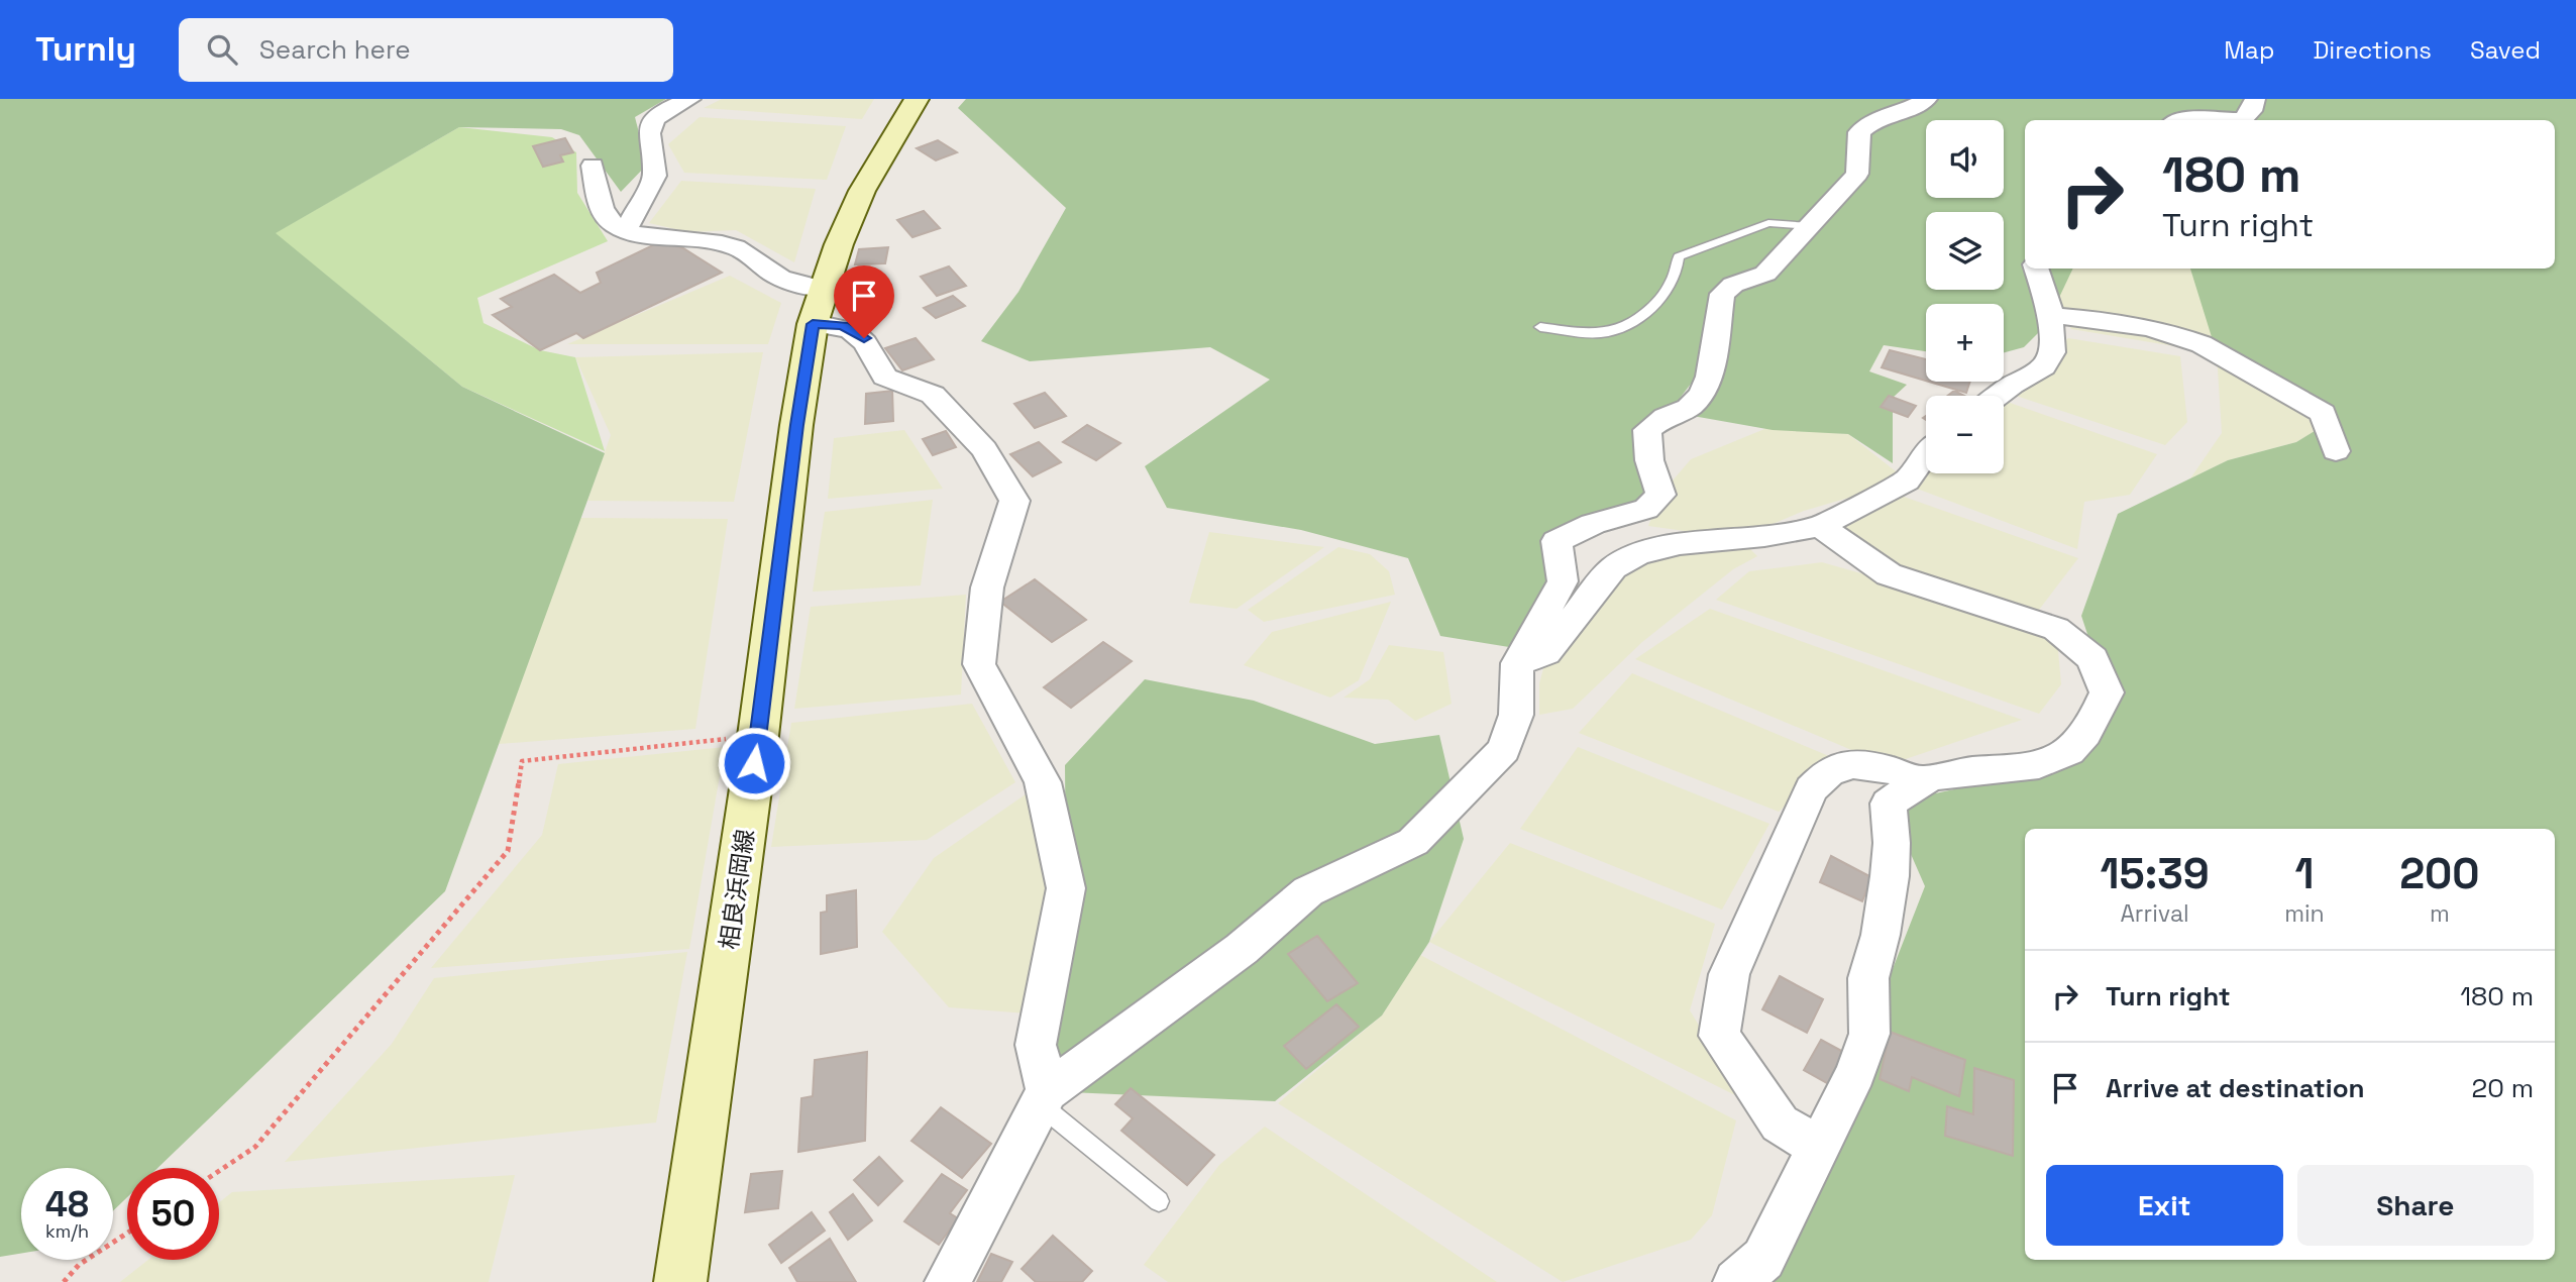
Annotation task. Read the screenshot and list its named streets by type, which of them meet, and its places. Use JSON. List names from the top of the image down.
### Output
{
  "streets": {
    "main road": ["相良浜岡線"]
  },
  "page": {
    "header": "Turnly",
    "search": "Search here",
    "nav": ["Map", "Directions", "Saved"],
    "map_buttons": ["+", "−"],
    "turn": ["180 m", "Turn right"],
    "eta": [
      "15:39",
      "Arrival",
      "1",
      "min",
      "200",
      "m"
    ],
    "list": [
      {
        "name": "Turn right",
        "value": "180 m"
      },
      {
        "name": "Arrive at destination",
        "value": "20 m"
      }
    ],
    "buttons": ["Exit", "Share"],
    "speed": "48 km/h",
    "limit": "50"
  }
}
